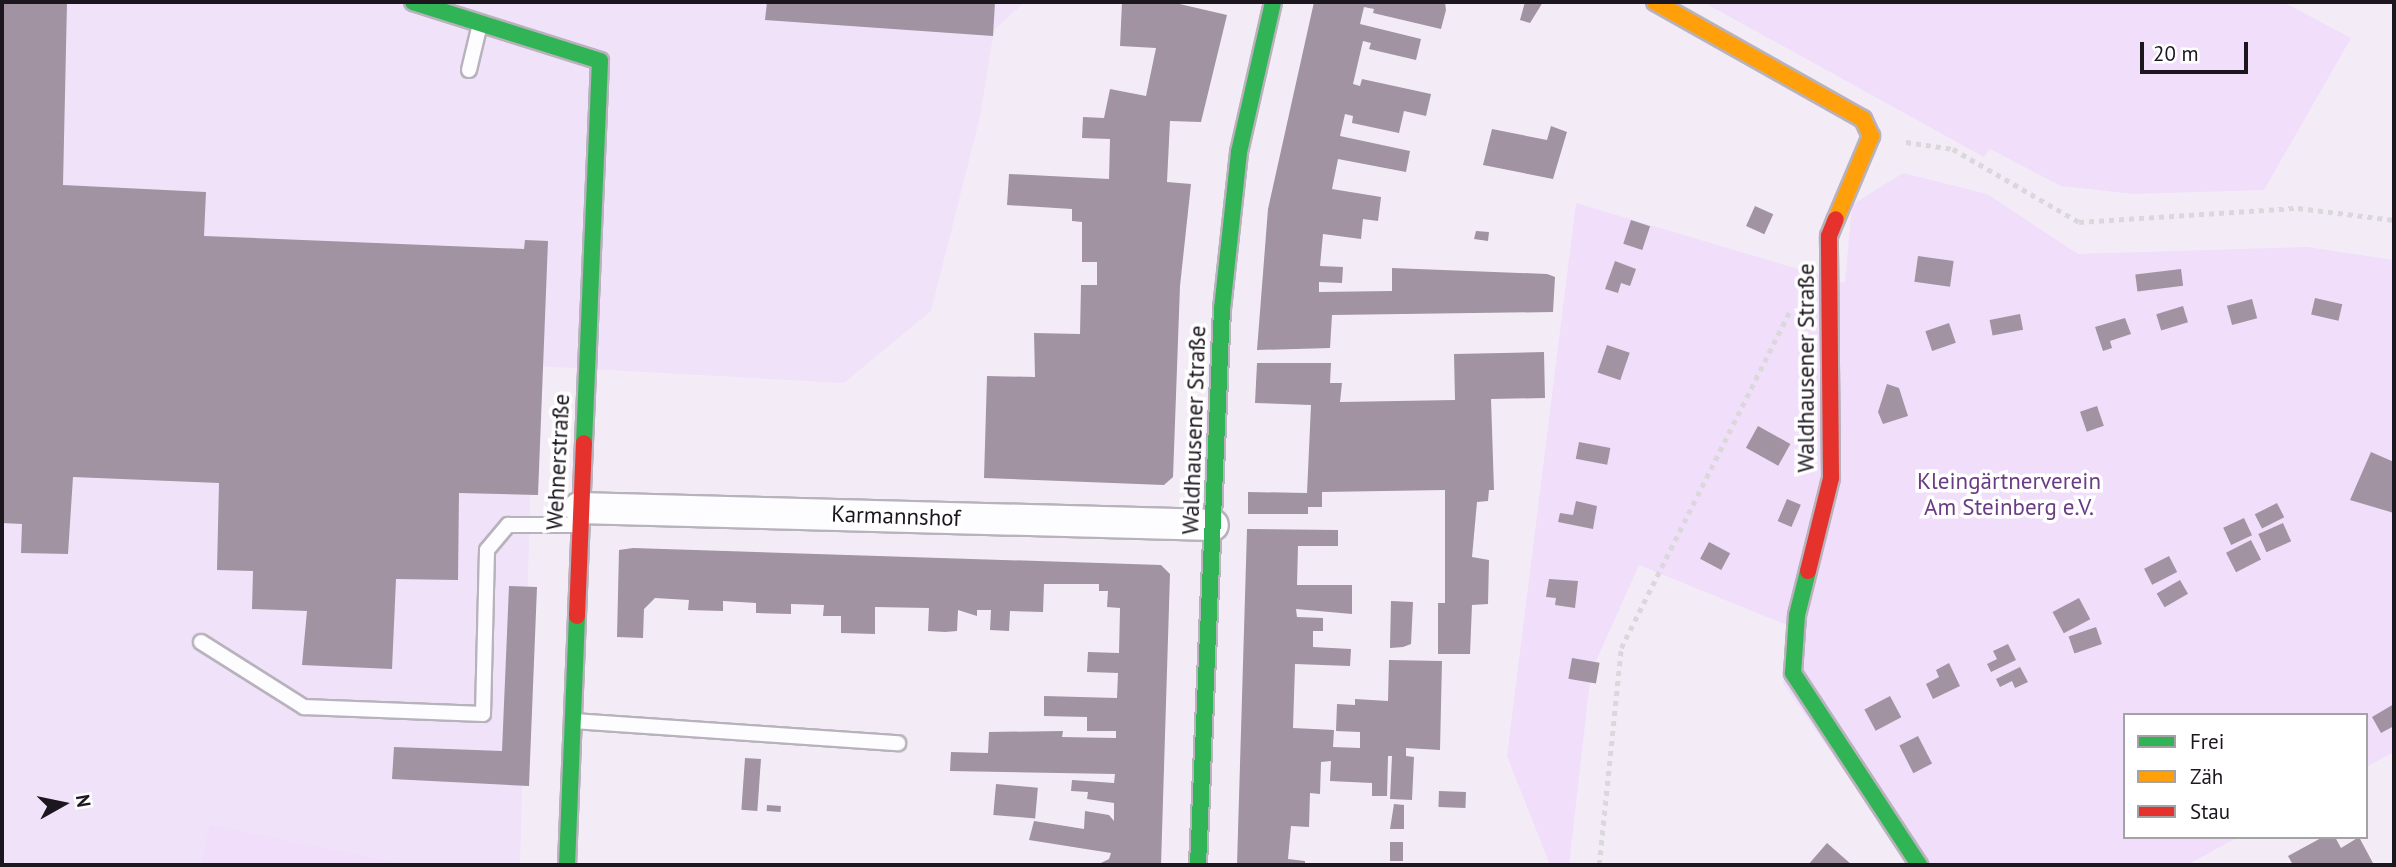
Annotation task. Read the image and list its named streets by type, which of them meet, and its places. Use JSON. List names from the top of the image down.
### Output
{
  "streets": {
    "street": ["Waldhausener Straße", "Wehnerstraße", "Karmannshof"]
  },
  "crossings": [
    ["Waldhausener Straße", "Karmannshof"],
    ["Wehnerstraße", "Karmannshof"]
  ],
  "parks": ["Kleingärtnerverein Am Steinberg e.V."],
  "legend": ["Frei", "Zäh", "Stau"],
  "scale_bar": "20 m",
  "north": "right"
}
